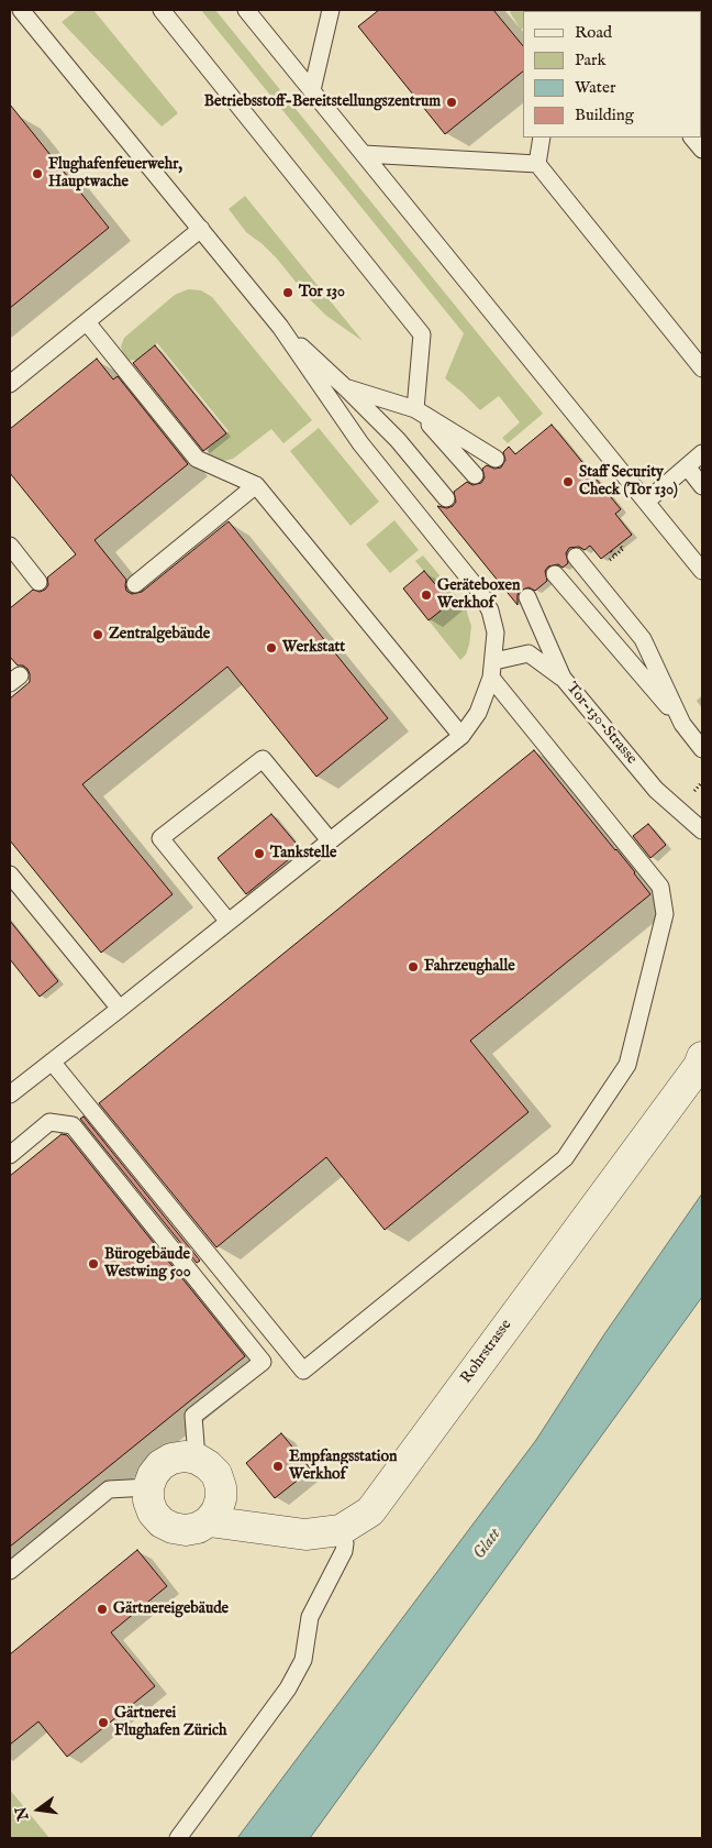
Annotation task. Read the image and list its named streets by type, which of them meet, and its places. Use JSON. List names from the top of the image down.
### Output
{
  "streets": {
    "street": ["Rohrstrasse"],
    "lane": ["Tor-130-Strasse"]
  },
  "water": ["Glatt"],
  "places": [
    "Betriebsstoff-Bereitstellungszentrum",
    "Flughafenfeuerwehr, Hauptwache",
    "Tor 130",
    "Staff Security Check (Tor 130)",
    "Geräteboxen Werkhof",
    "Zentralgebäude",
    "Werkstatt",
    "Tankstelle",
    "Fahrzeughalle",
    "Bürogebäude Westwing 500",
    "Empfangsstation Werkhof",
    "Gärtnereigebäude",
    "Gärtnerei Flughafen Zürich"
  ],
  "legend": [
    "Road",
    "Park",
    "Water",
    "Building"
  ],
  "north": "left"
}
